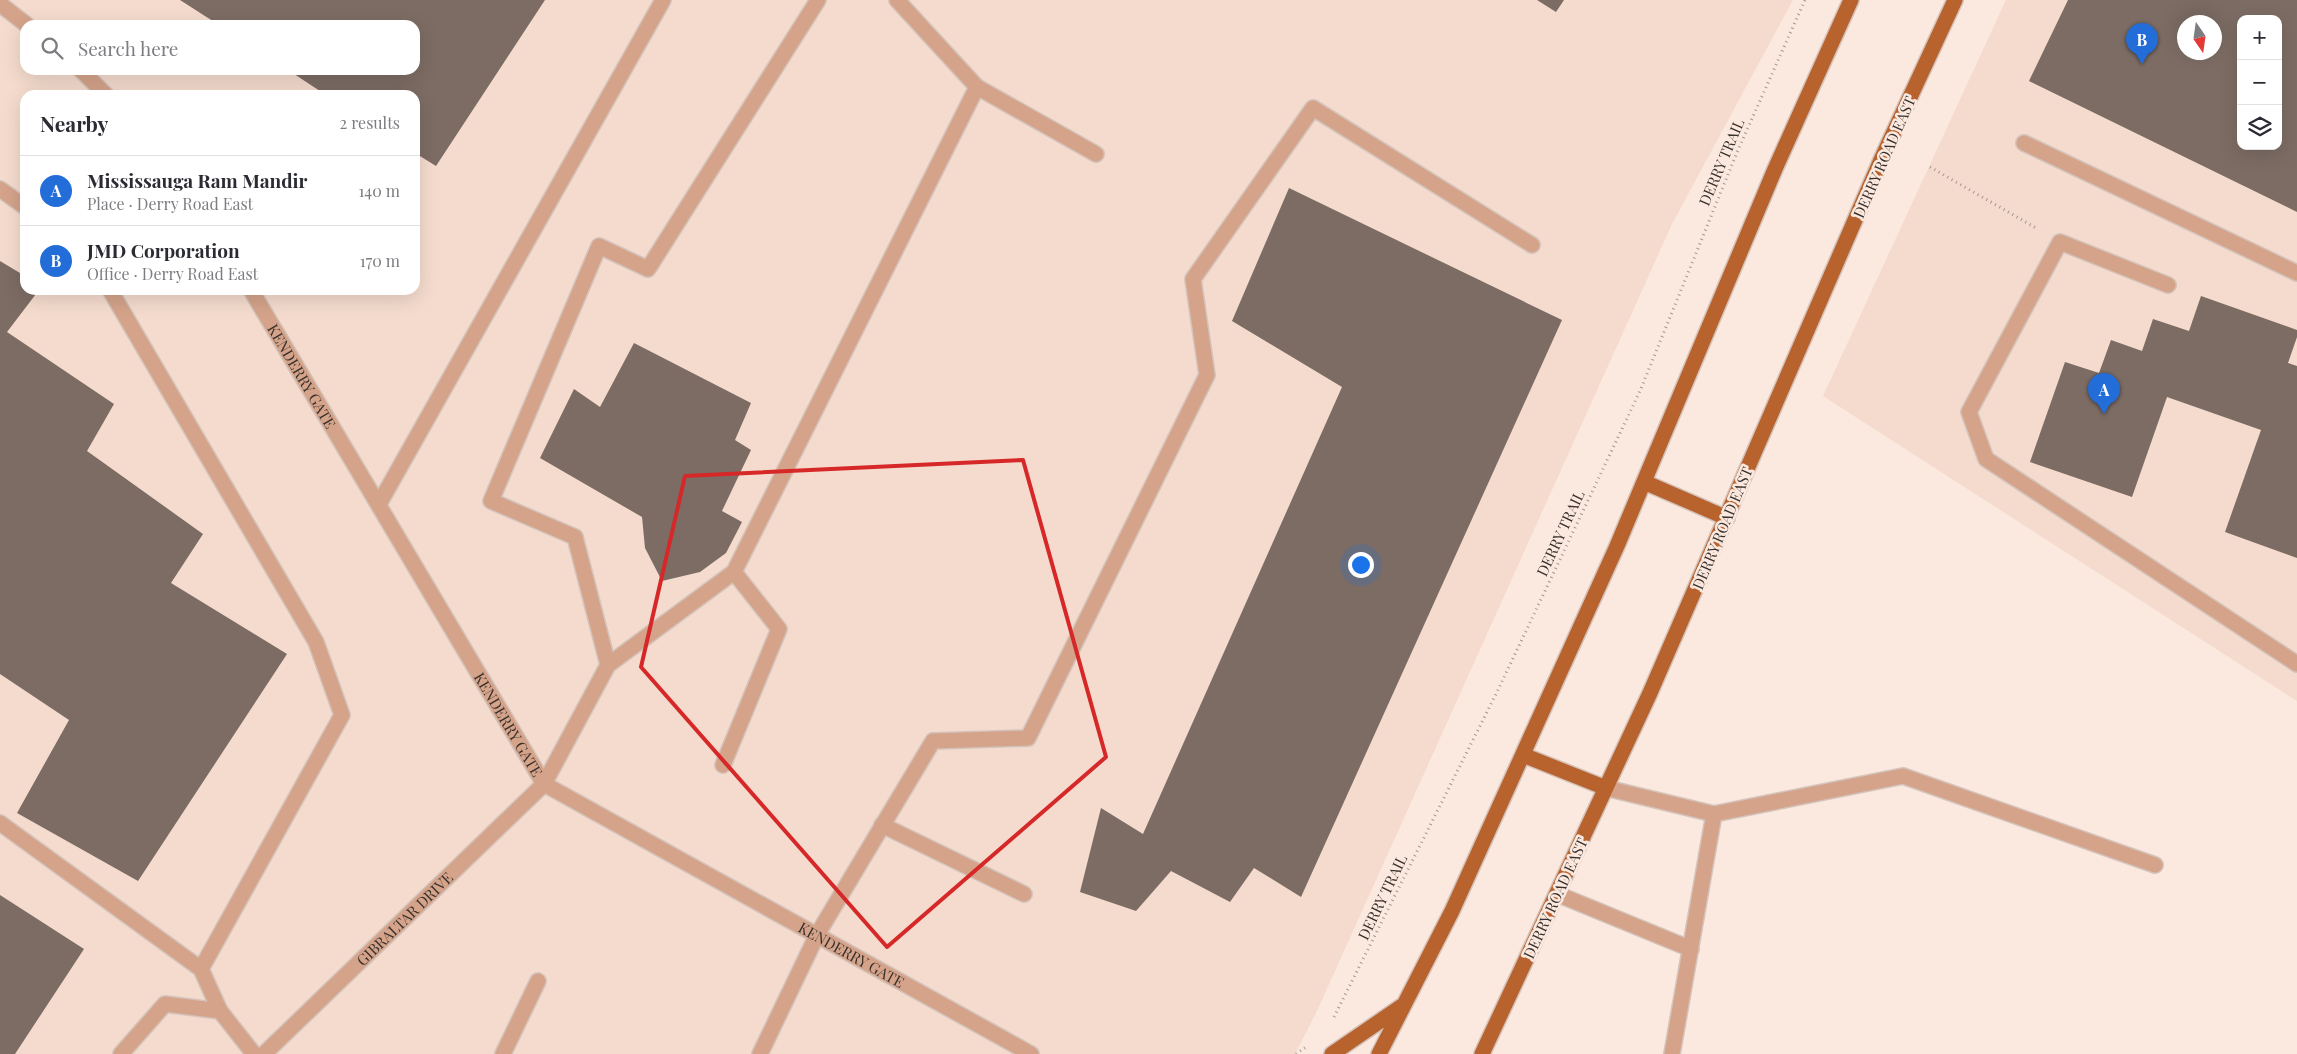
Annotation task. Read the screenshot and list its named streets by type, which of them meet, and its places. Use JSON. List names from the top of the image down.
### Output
{
  "streets": {
    "main road": ["DERRY ROAD EAST"],
    "street": ["KENDERRY GATE", "GIBRALTAR DRIVE"],
    "path": ["DERRY TRAIL"]
  },
  "crossings": [
    ["KENDERRY GATE", "GIBRALTAR DRIVE"]
  ],
  "north": "bottom",
  "page": {
    "map_buttons": ["+", "−"],
    "search": "Search here",
    "pins": ["B", "A"],
    "heading": ["Nearby", "2 results"],
    "list": [
      {
        "mark": "A",
        "name": "Mississauga Ram Mandir",
        "note": "Place · Derry Road East",
        "value": "140 m"
      },
      {
        "mark": "B",
        "name": "JMD Corporation",
        "note": "Office · Derry Road East",
        "value": "170 m"
      }
    ]
  }
}
